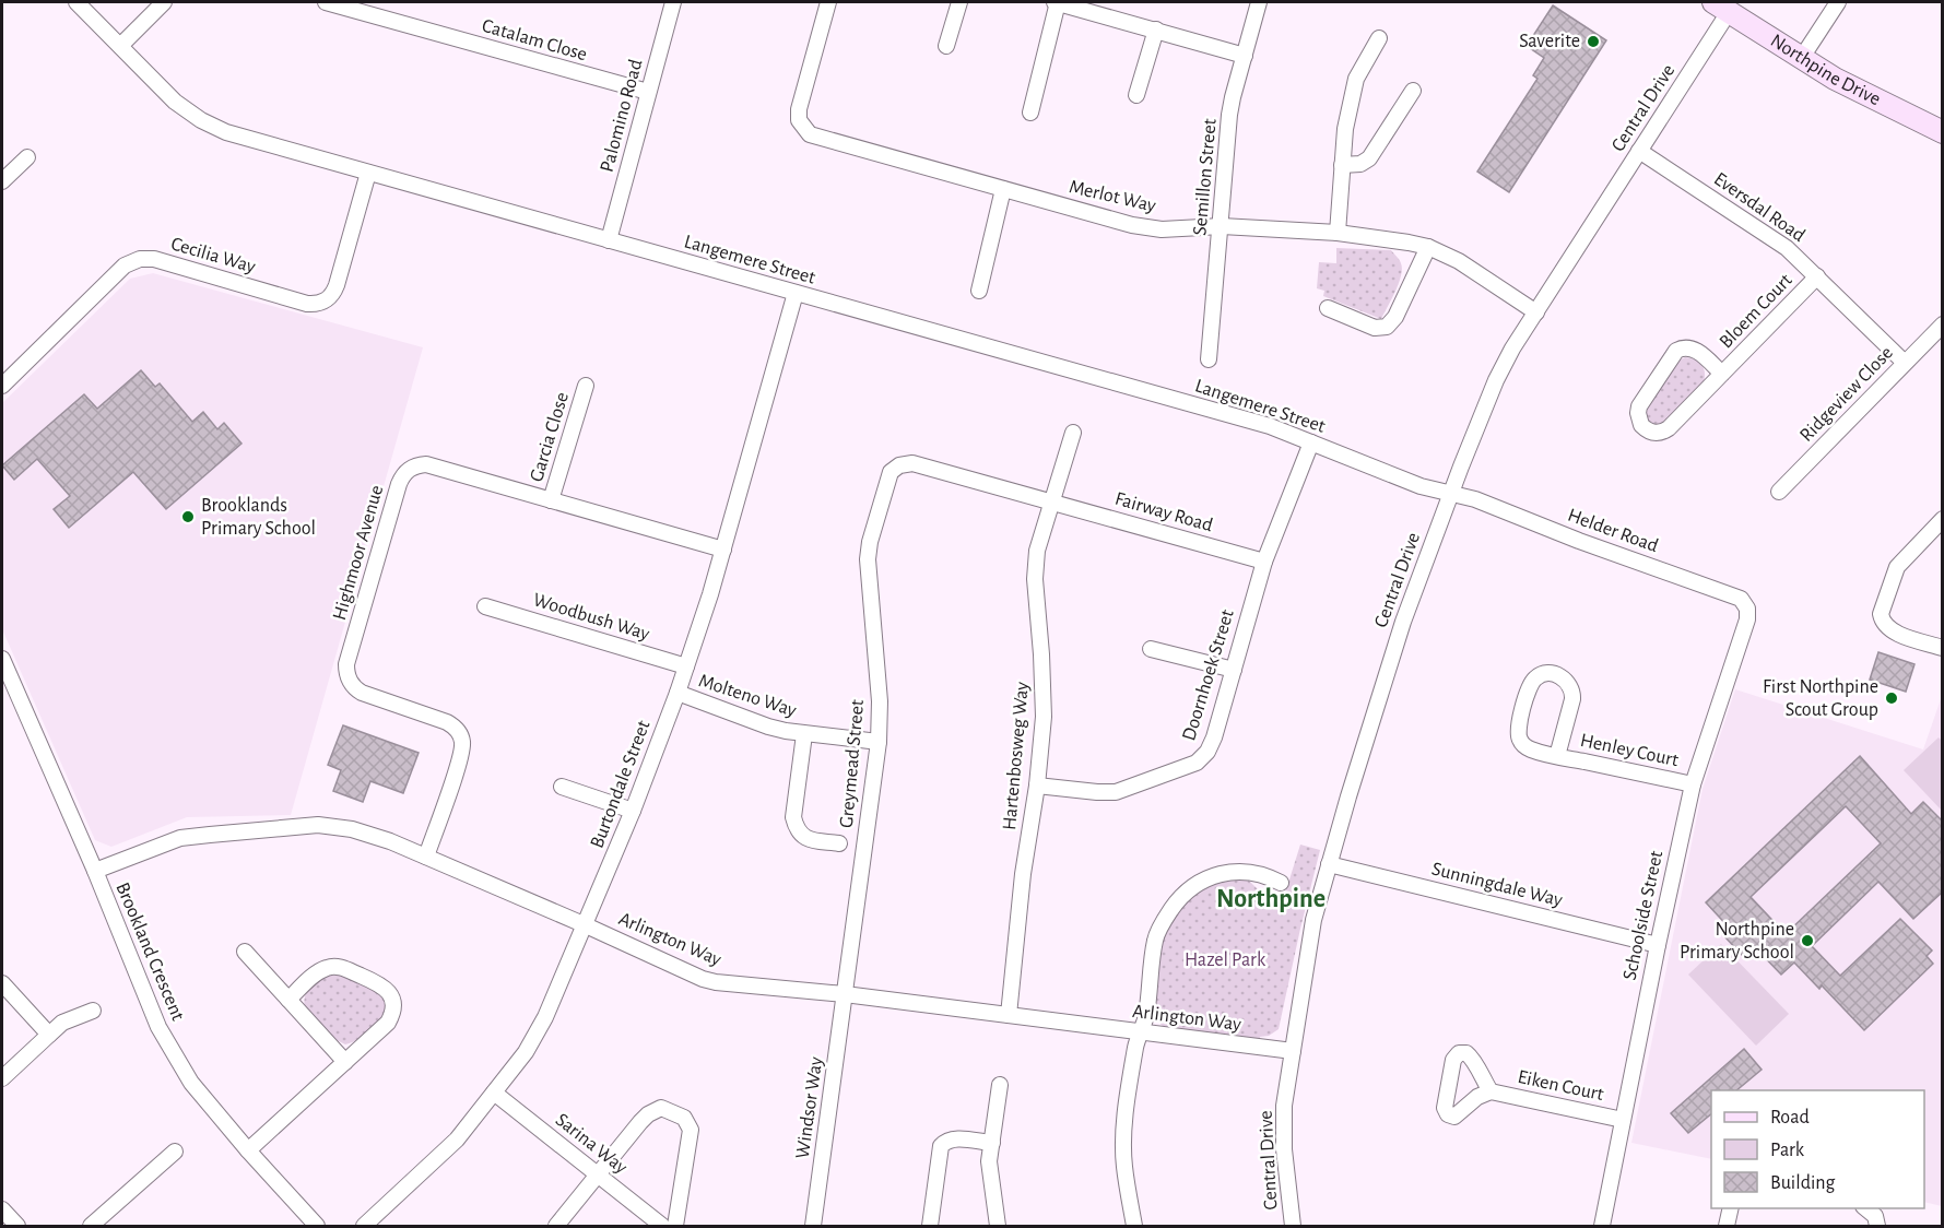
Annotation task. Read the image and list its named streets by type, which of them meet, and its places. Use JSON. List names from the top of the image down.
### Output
{
  "streets": {
    "street": [
      "Catalam Close",
      "Northpine Drive",
      "Central Drive",
      "Palomino Road",
      "Semillon Street",
      "Merlot Way",
      "Eversdal Road",
      "Cecilia Way",
      "Langemere Street",
      "Bloem Court",
      "Ridgeview Close",
      "Garcia Close",
      "Fairway Road",
      "Helder Road",
      "Highmoor Avenue",
      "Woodbush Way",
      "Doornhoek Street",
      "Molteno Way",
      "Henley Court",
      "Hartenbosweg Way",
      "Greymead Street",
      "Burtondale Street",
      "Sunningdale Way",
      "Schoolside Street",
      "Arlington Way",
      "Brookland Crescent",
      "Eiken Court",
      "Windsor Way",
      "Sarina Way"
    ]
  },
  "crossings": [
    ["Catalam Close", "Palomino Road"],
    ["Northpine Drive", "Central Drive"],
    ["Central Drive", "Merlot Way"],
    ["Central Drive", "Eversdal Road"],
    ["Central Drive", "Langemere Street"],
    ["Central Drive", "Helder Road"],
    ["Central Drive", "Sunningdale Way"],
    ["Central Drive", "Arlington Way"],
    ["Palomino Road", "Langemere Street"],
    ["Semillon Street", "Merlot Way"],
    ["Eversdal Road", "Bloem Court"],
    ["Eversdal Road", "Ridgeview Close"],
    ["Cecilia Way", "Langemere Street"],
    ["Langemere Street", "Helder Road"],
    ["Langemere Street", "Doornhoek Street"],
    ["Langemere Street", "Burtondale Street"],
    ["Garcia Close", "Highmoor Avenue"],
    ["Fairway Road", "Doornhoek Street"],
    ["Fairway Road", "Hartenbosweg Way"],
    ["Fairway Road", "Greymead Street"],
    ["Helder Road", "Schoolside Street"],
    ["Highmoor Avenue", "Burtondale Street"],
    ["Highmoor Avenue", "Arlington Way"],
    ["Woodbush Way", "Burtondale Street"],
    ["Doornhoek Street", "Hartenbosweg Way"],
    ["Molteno Way", "Greymead Street"],
    ["Molteno Way", "Burtondale Street"],
    ["Henley Court", "Schoolside Street"],
    ["Hartenbosweg Way", "Arlington Way"],
    ["Greymead Street", "Arlington Way"],
    ["Greymead Street", "Windsor Way"],
    ["Burtondale Street", "Arlington Way"],
    ["Burtondale Street", "Sarina Way"],
    ["Sunningdale Way", "Schoolside Street"],
    ["Schoolside Street", "Eiken Court"],
    ["Arlington Way", "Brookland Crescent"],
    ["Arlington Way", "Windsor Way"]
  ],
  "districts": ["Northpine"],
  "parks": ["Hazel Park"],
  "places": [
    "Saverite",
    "Brooklands Primary School",
    "First Northpine Scout Group",
    "Northpine Primary School"
  ],
  "legend": ["Road", "Park", "Building"]
}
